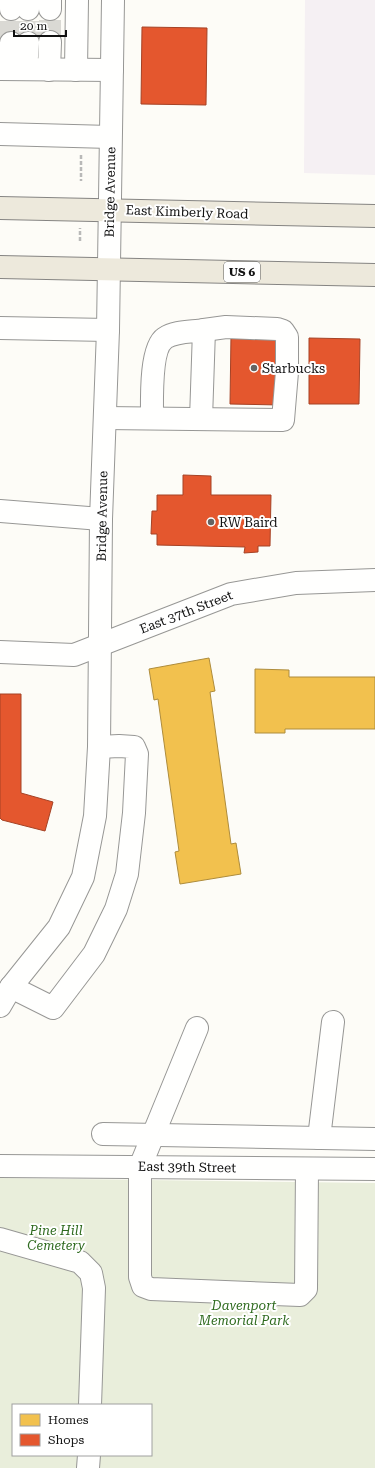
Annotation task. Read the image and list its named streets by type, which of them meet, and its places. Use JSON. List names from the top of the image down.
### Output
{
  "streets": {
    "main road": ["East Kimberly Road", "US 6"],
    "street": ["Bridge Avenue", "East 37th Street", "East 39th Street"]
  },
  "crossings": [
    ["Bridge Avenue", "East Kimberly Road"],
    ["Bridge Avenue", "US 6"],
    ["Bridge Avenue", "East 37th Street"]
  ],
  "parks": ["Pine Hill Cemetery", "Davenport Memorial Park"],
  "places": ["Starbucks", "RW Baird"],
  "legend": ["Homes", "Shops"],
  "scale_bar": "20 m"
}
